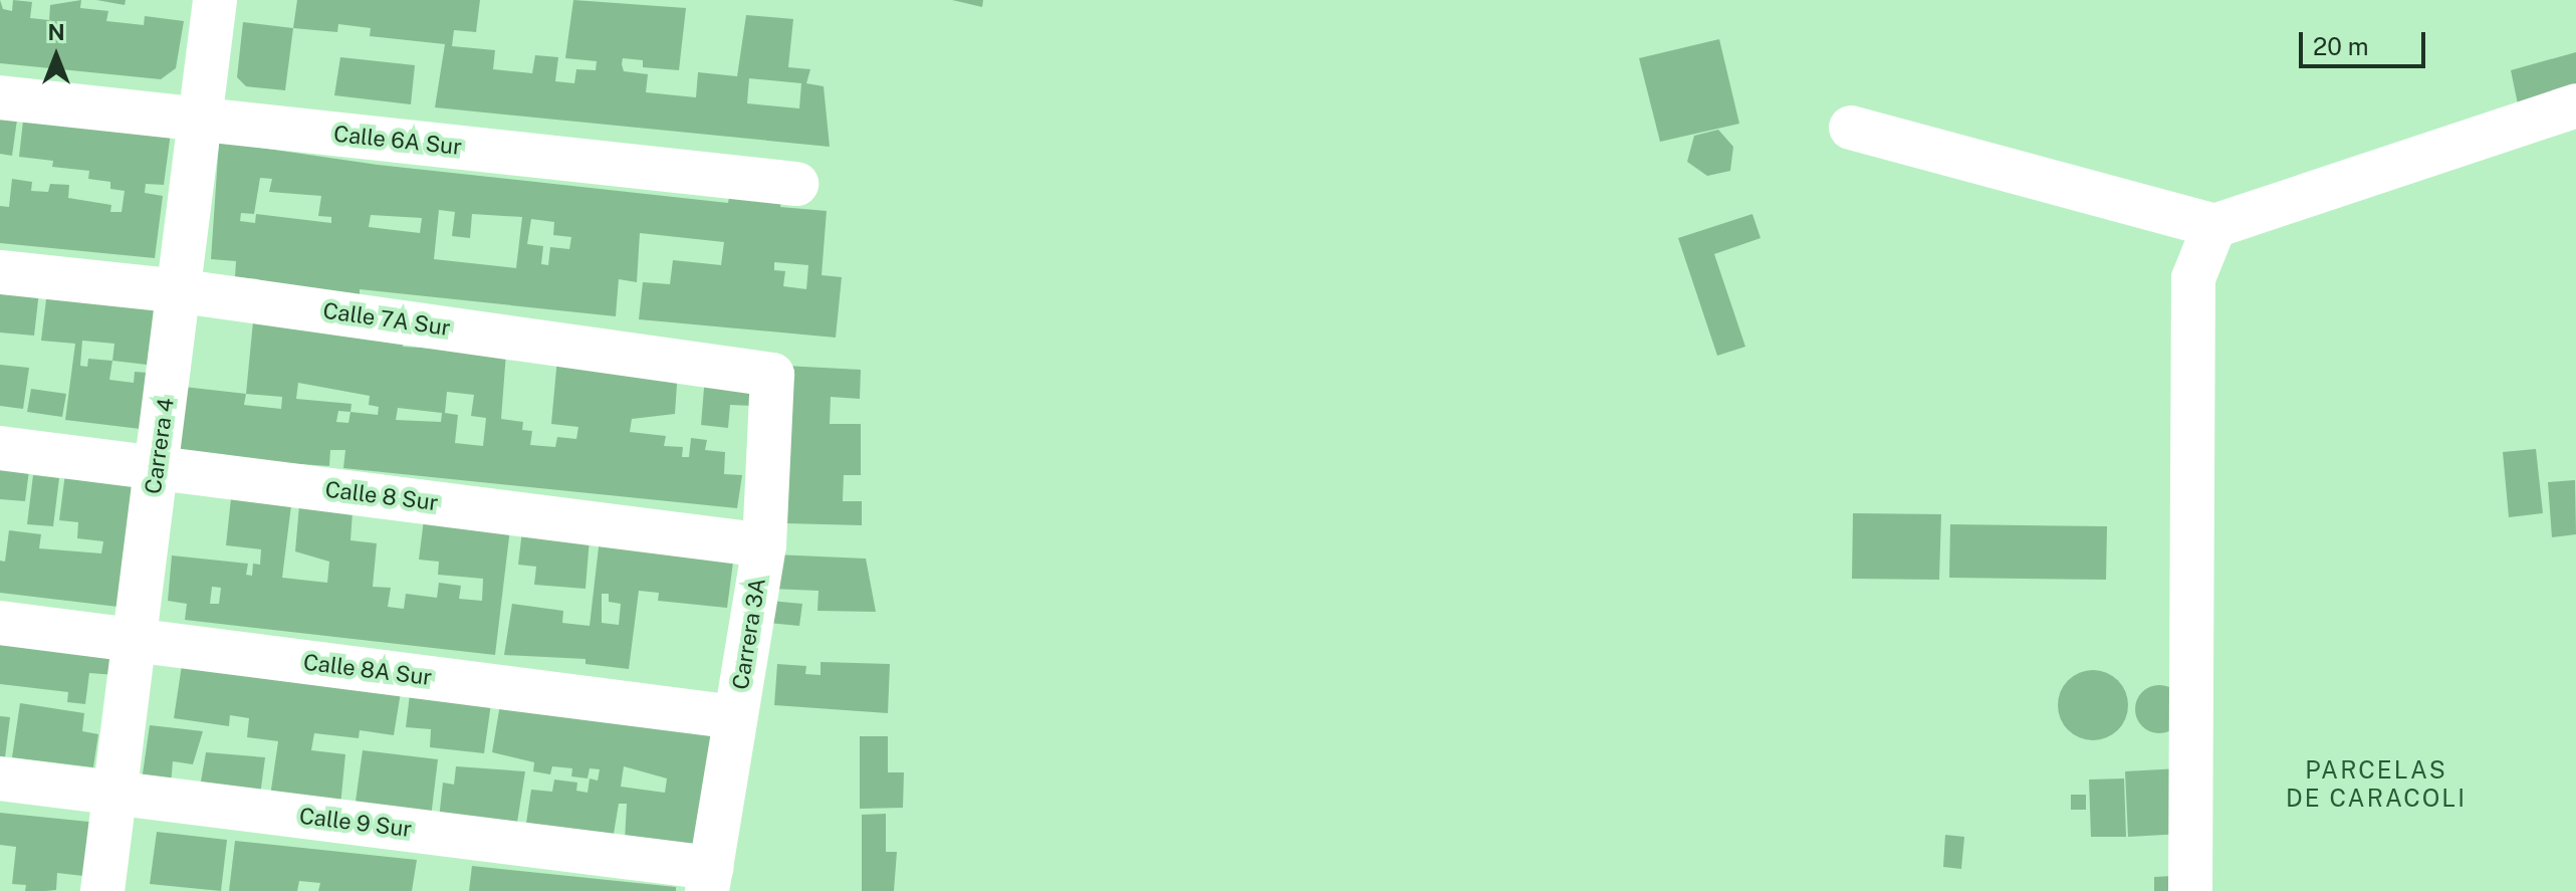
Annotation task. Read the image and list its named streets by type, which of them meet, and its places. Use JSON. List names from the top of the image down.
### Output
{
  "streets": {
    "street": [
      "Calle 6A Sur",
      "Calle 7A Sur",
      "Carrera 4",
      "Calle 8 Sur",
      "Carrera 3A",
      "Calle 8A Sur",
      "Calle 9 Sur"
    ]
  },
  "crossings": [
    ["Calle 6A Sur", "Carrera 4"],
    ["Calle 7A Sur", "Carrera 4"],
    ["Calle 7A Sur", "Carrera 3A"],
    ["Carrera 4", "Calle 8 Sur"],
    ["Carrera 4", "Calle 8A Sur"],
    ["Carrera 4", "Calle 9 Sur"],
    ["Calle 8 Sur", "Carrera 3A"],
    ["Carrera 3A", "Calle 8A Sur"],
    ["Carrera 3A", "Calle 9 Sur"]
  ],
  "districts": ["PARCELAS DE CARACOLI"],
  "scale_bar": "20 m",
  "north": "top"
}
